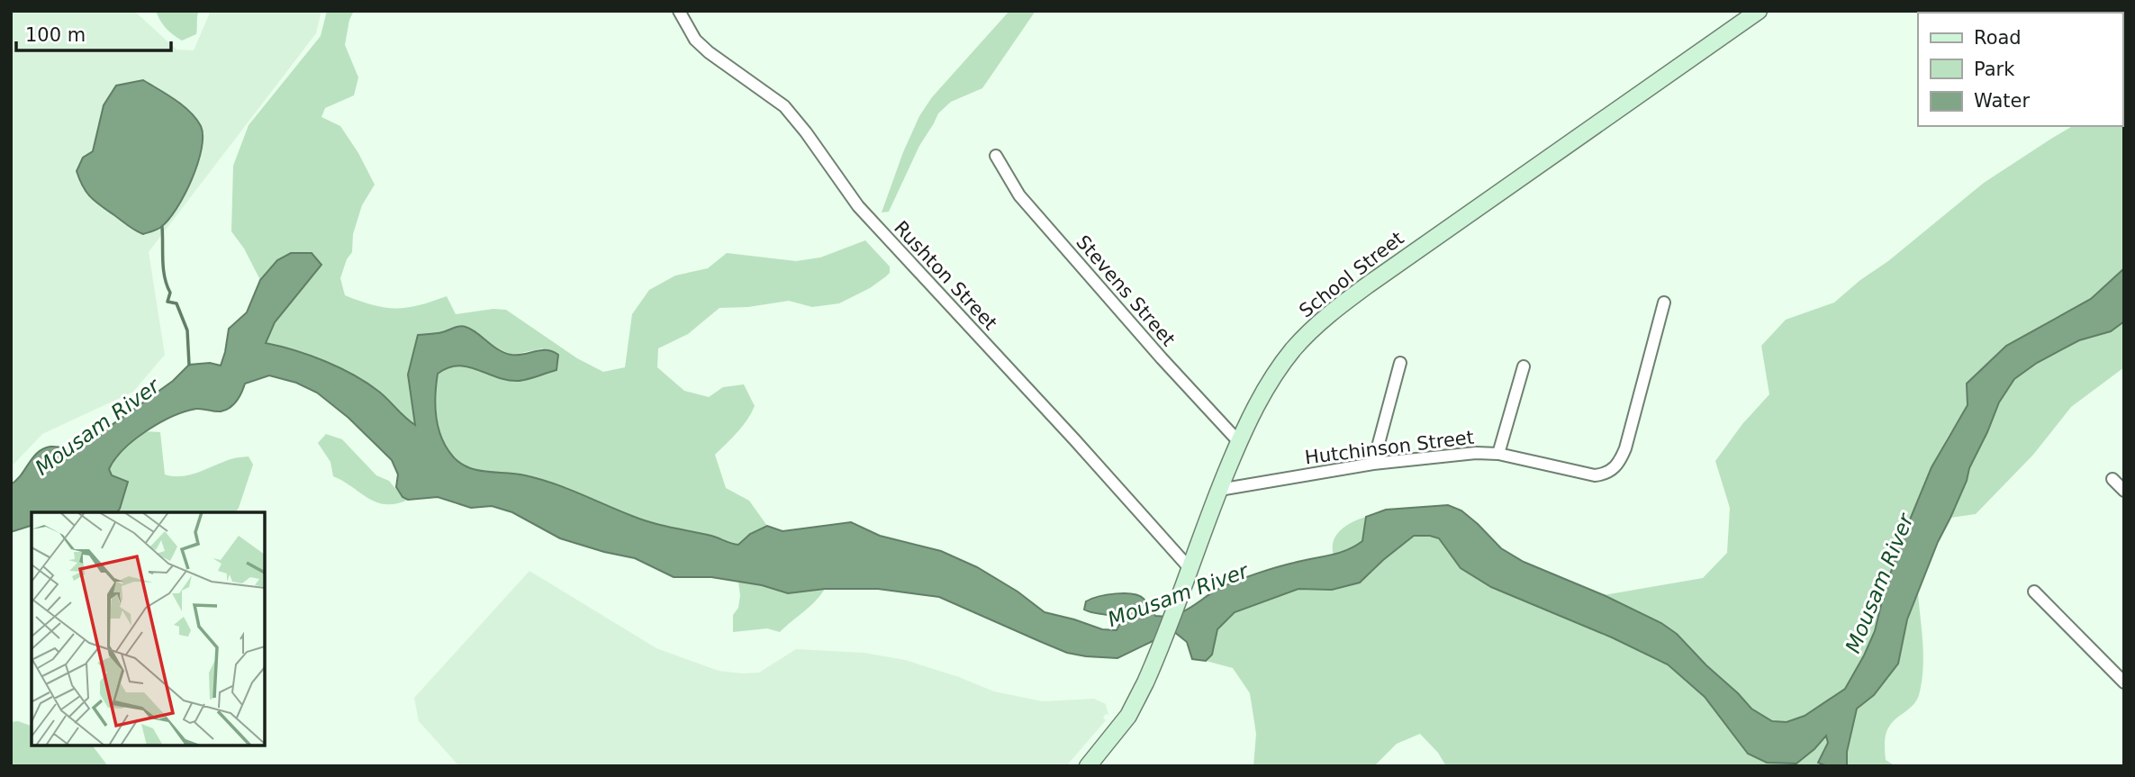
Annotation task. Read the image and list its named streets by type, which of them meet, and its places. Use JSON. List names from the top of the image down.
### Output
{
  "streets": {
    "street": [
      "School Street",
      "Rushton Street",
      "Stevens Street",
      "Hutchinson Street"
    ]
  },
  "crossings": [
    ["School Street", "Rushton Street"],
    ["School Street", "Stevens Street"],
    ["School Street", "Hutchinson Street"]
  ],
  "water": ["Mousam River"],
  "legend": ["Road", "Park", "Water"],
  "scale_bar": "100 m"
}
